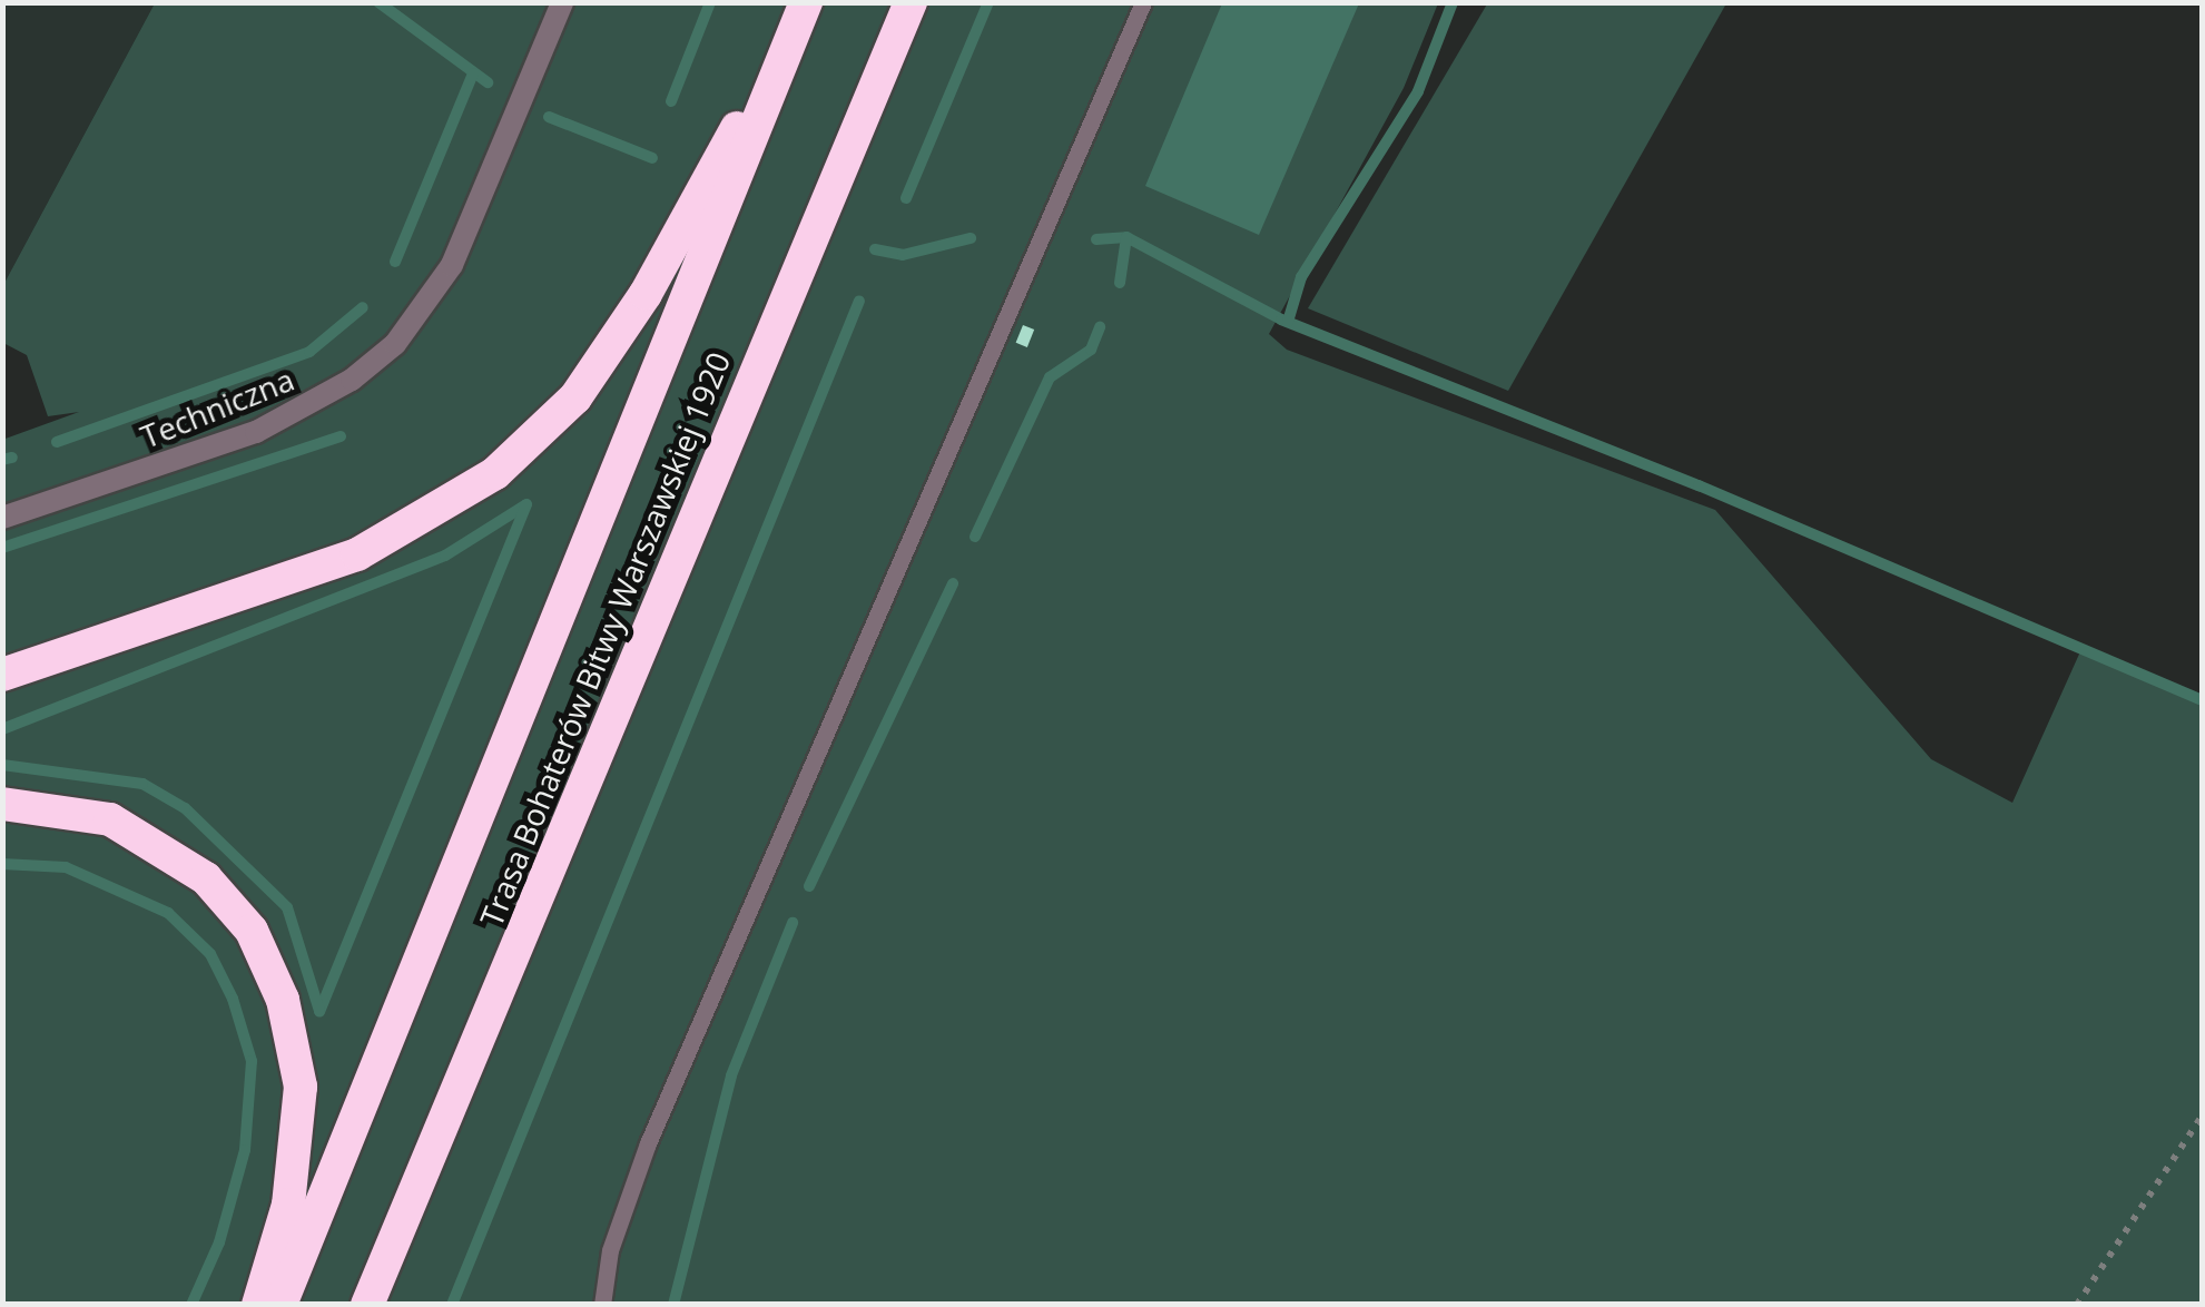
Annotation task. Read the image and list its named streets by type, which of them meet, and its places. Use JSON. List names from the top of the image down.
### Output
{
  "streets": {
    "highway": ["Trasa Bohaterów Bitwy Warszawskiej 1920"],
    "street": ["Techniczna"]
  }
}
